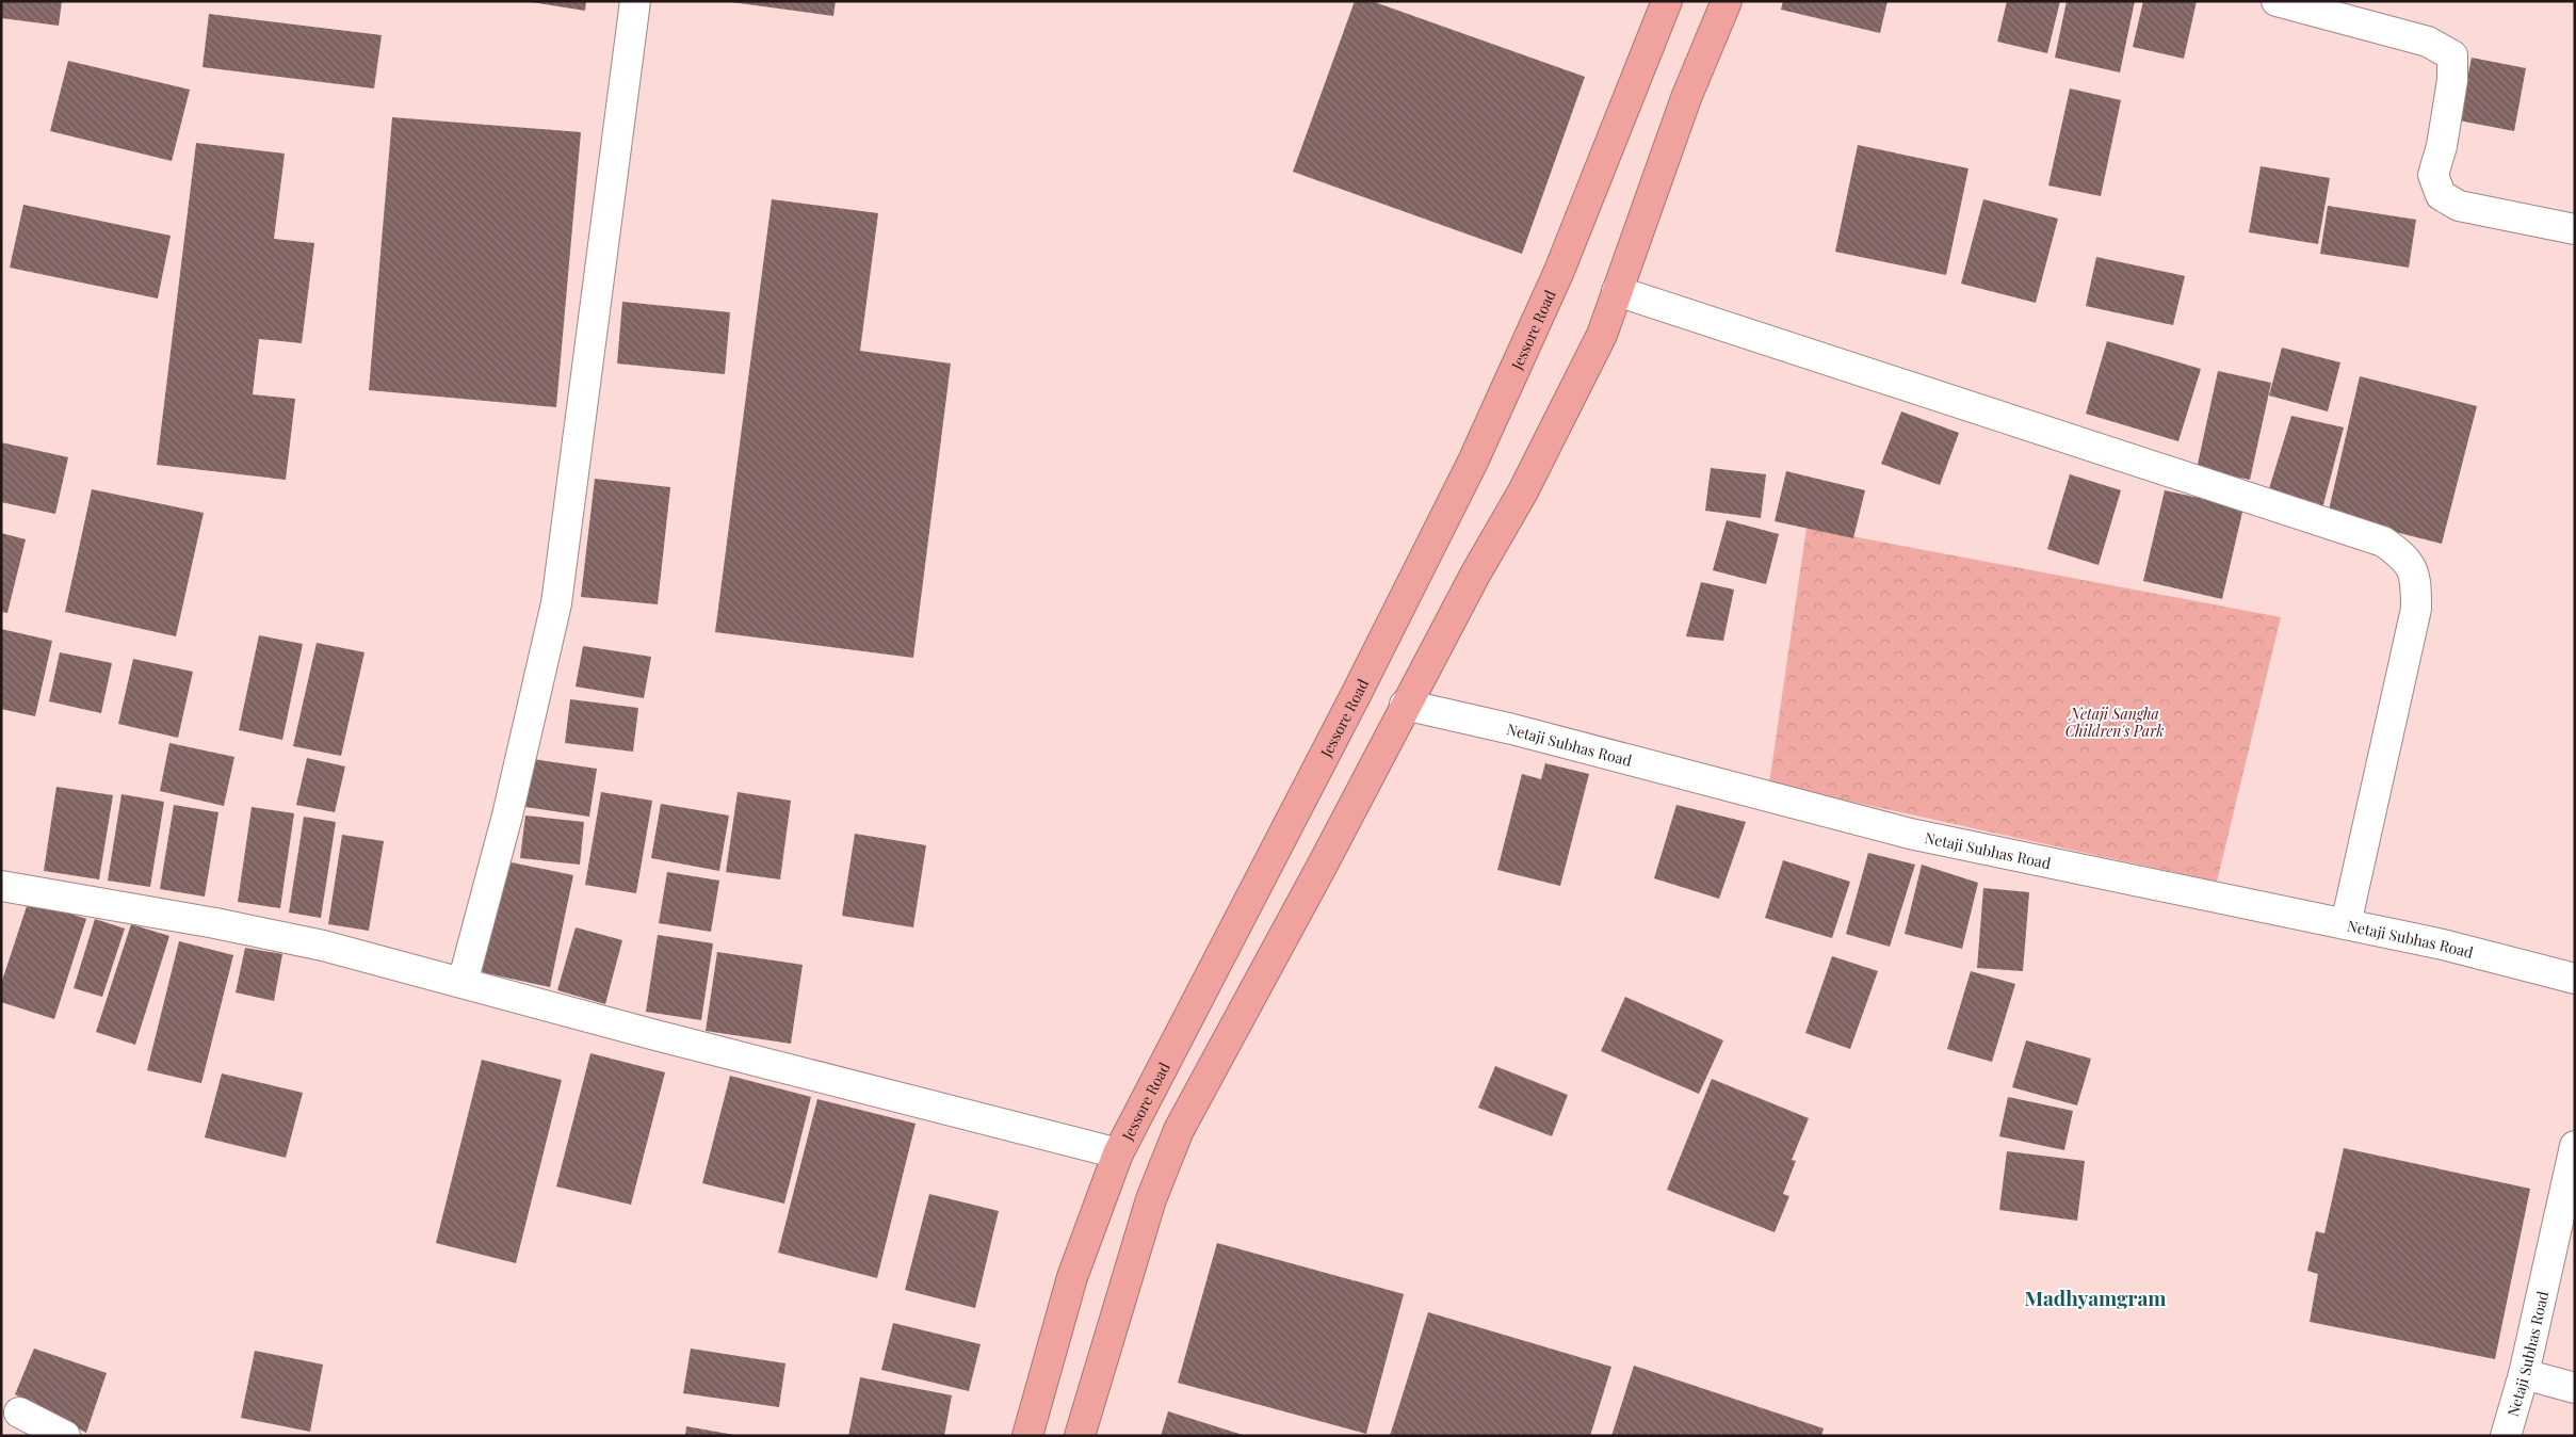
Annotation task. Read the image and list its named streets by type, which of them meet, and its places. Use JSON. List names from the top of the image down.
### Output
{
  "streets": {
    "highway": ["Jessore Road"],
    "street": ["Netaji Subhas Road"]
  },
  "districts": ["Madhyamgram"],
  "parks": ["Netaji Sangha Children's Park"]
}
